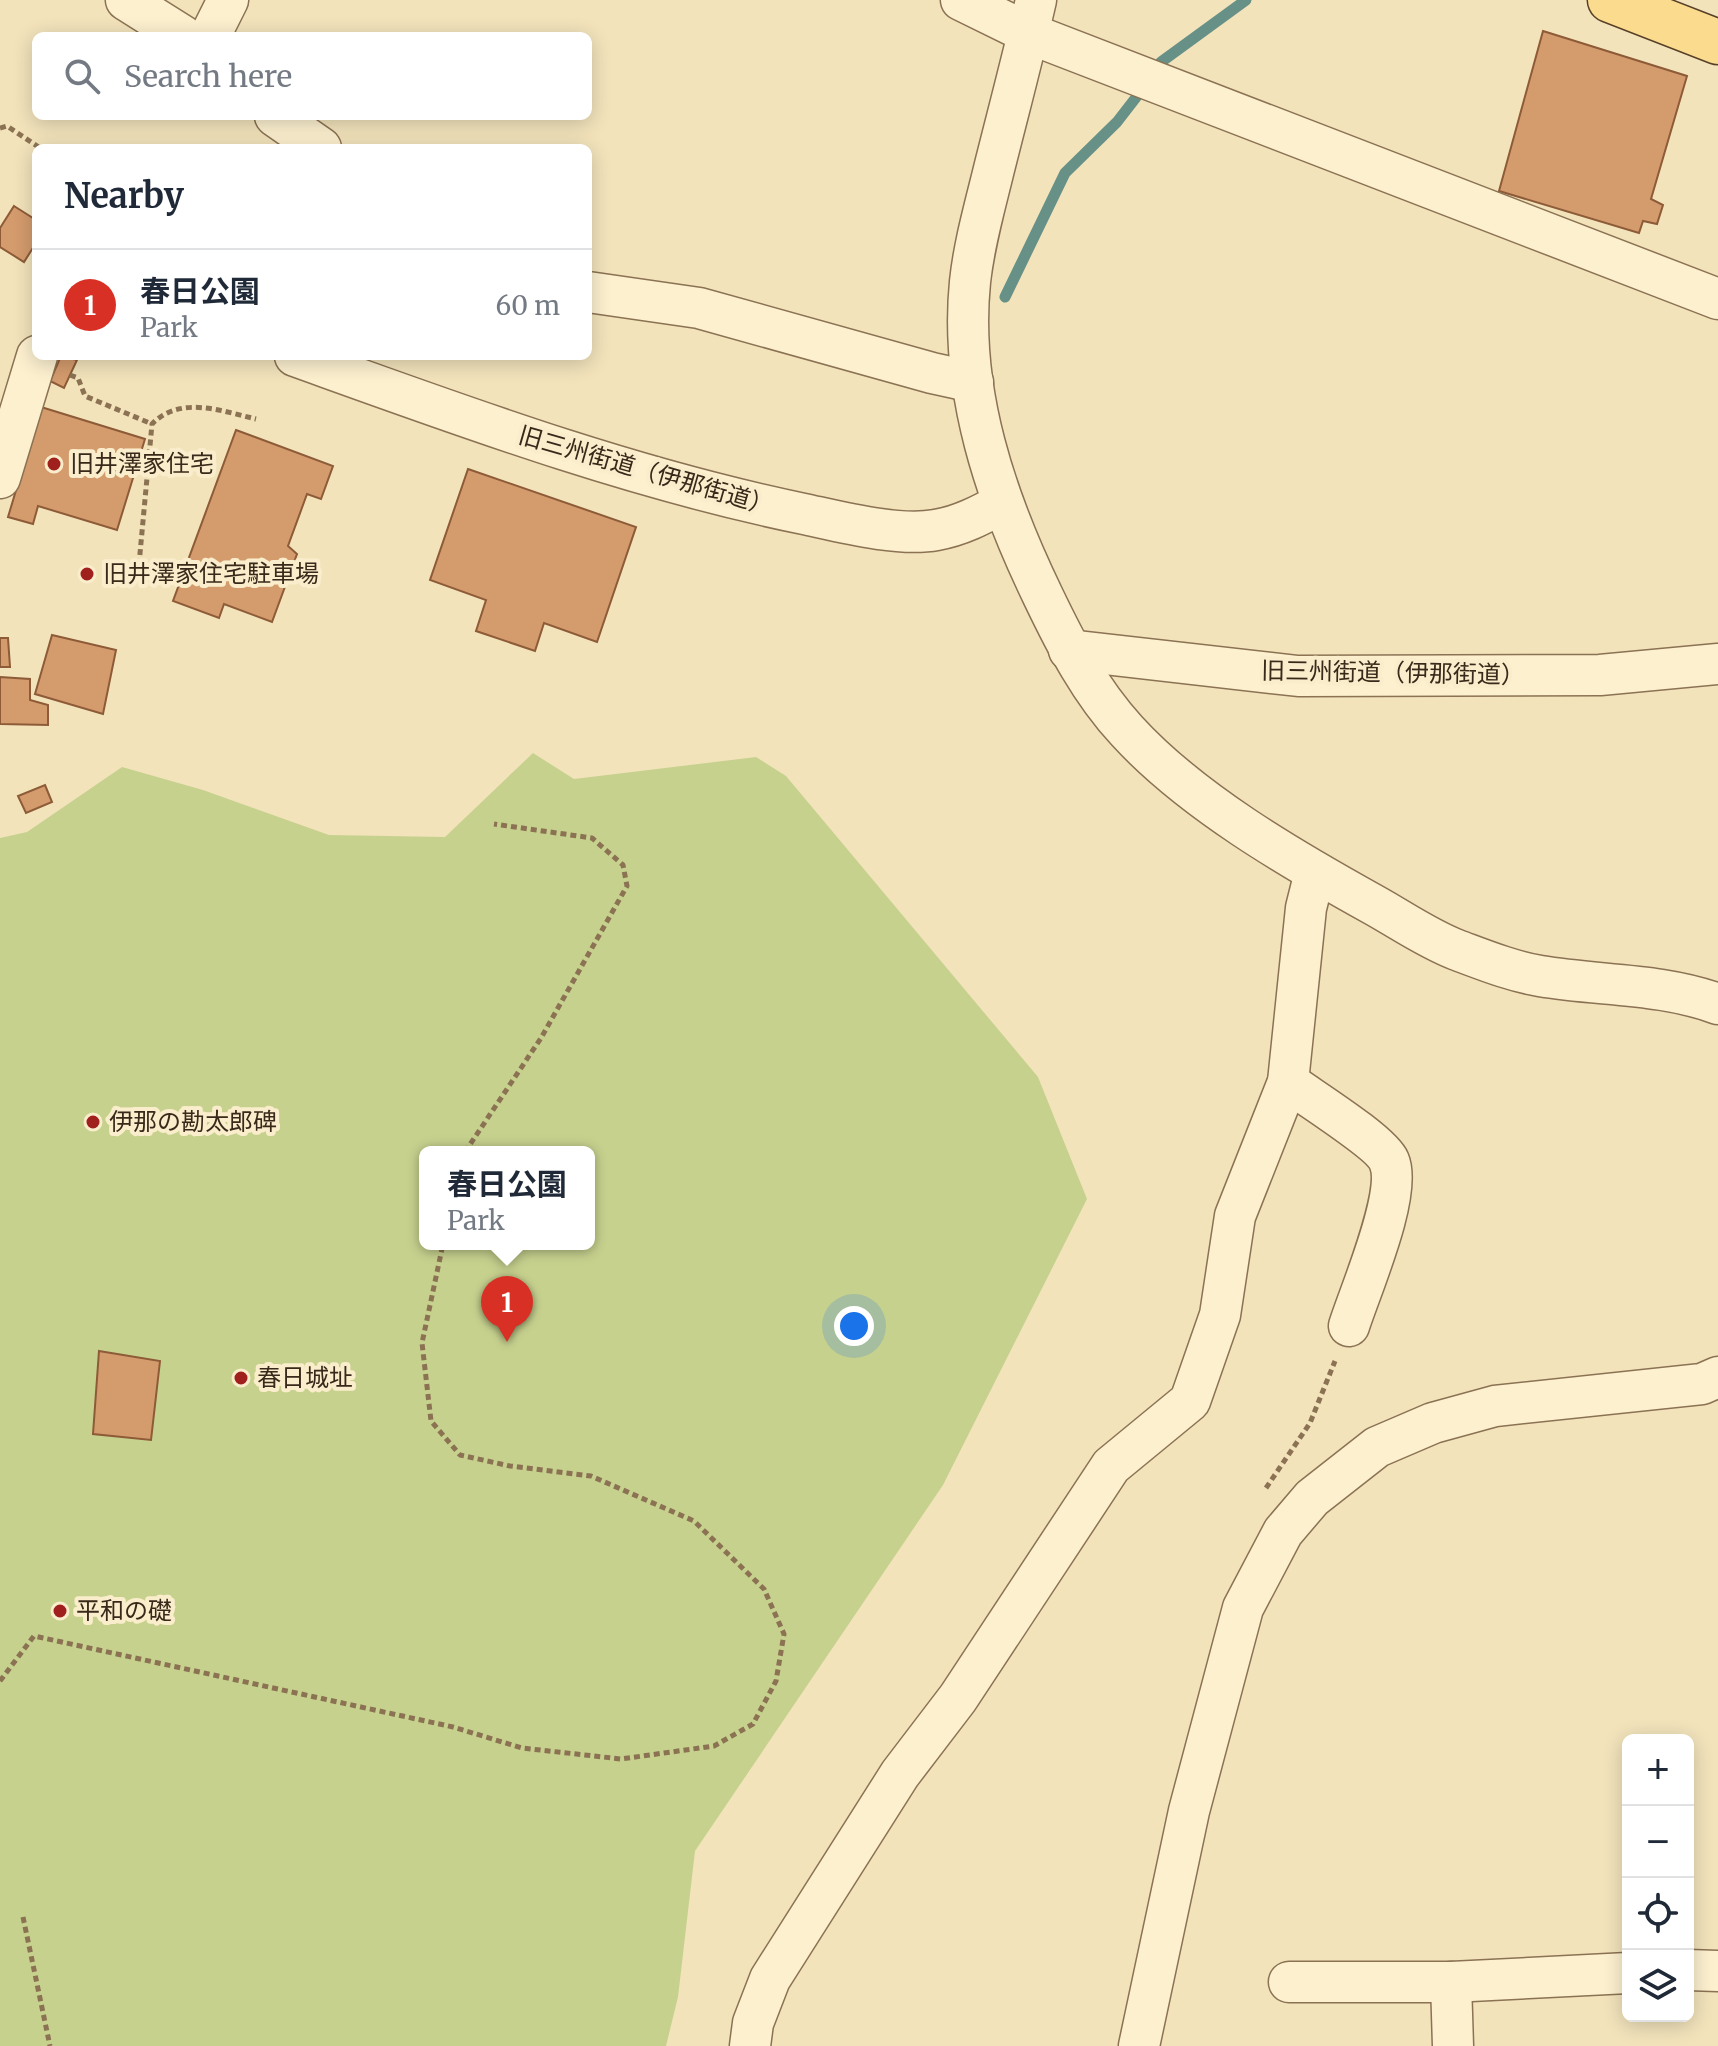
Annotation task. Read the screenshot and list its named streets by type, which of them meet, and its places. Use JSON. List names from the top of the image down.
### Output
{
  "streets": {
    "street": ["旧三州街道（伊那街道）"]
  },
  "places": [
    "旧井澤家住宅",
    "旧井澤家住宅駐車場",
    "伊那の勘太郎碑",
    "春日城址",
    "平和の礎"
  ],
  "page": {
    "search": "Search here",
    "heading": "Nearby",
    "list": [
      {
        "mark": "1",
        "name": "春日公園",
        "note": "Park",
        "value": "60 m"
      }
    ],
    "popup": ["春日公園", "Park"],
    "pins": "1",
    "map_buttons": ["+", "−"]
  }
}
